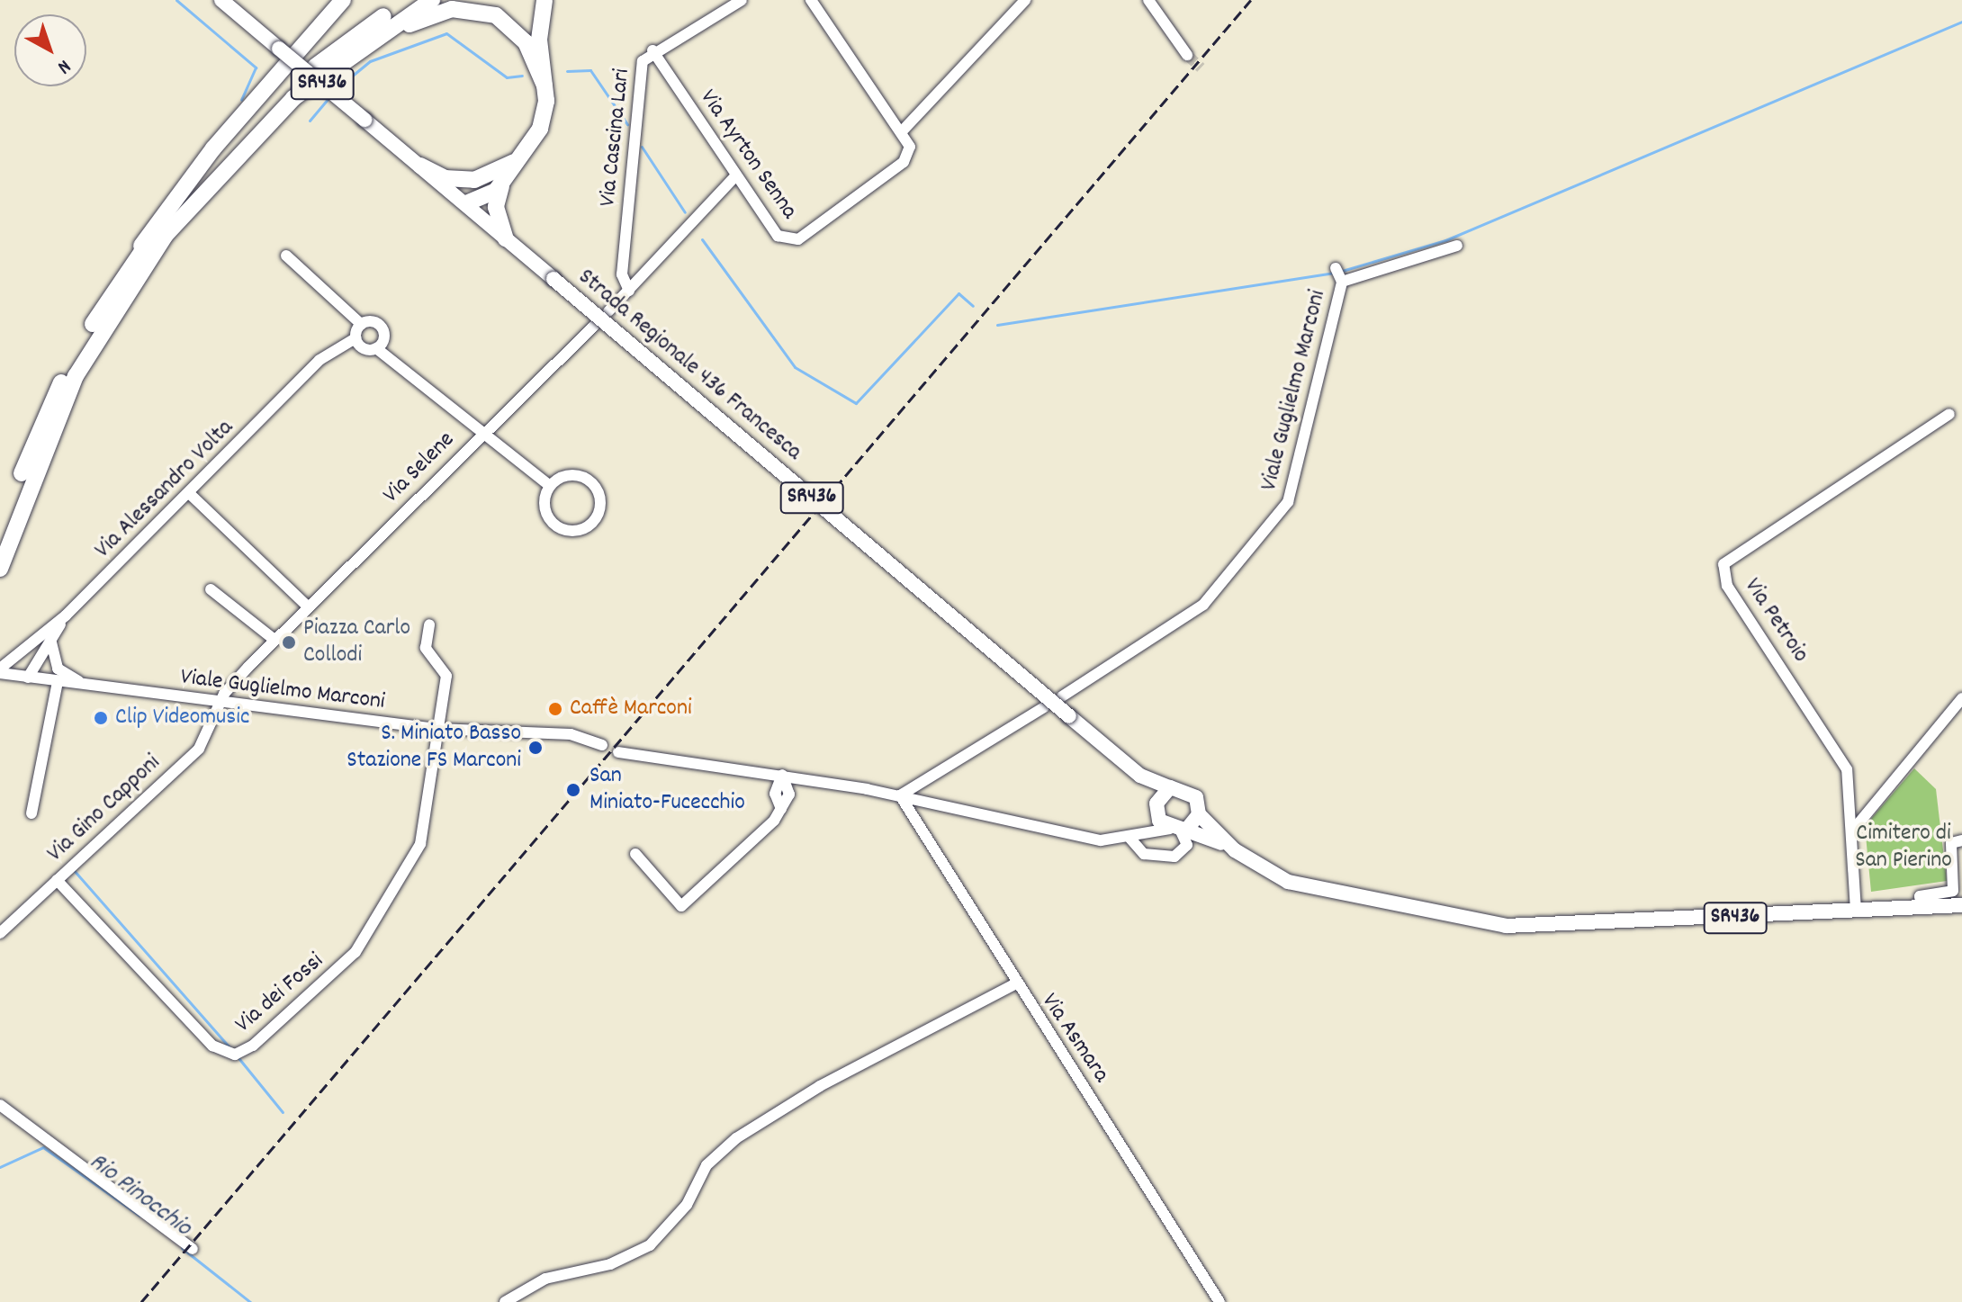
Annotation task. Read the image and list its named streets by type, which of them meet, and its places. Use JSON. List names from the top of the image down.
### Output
{
  "streets": {
    "main road": ["SR436", "Strada Regionale 436 Francesca"],
    "street": [
      "Via Cascina Lari",
      "Via Ayrton Senna",
      "Viale Guglielmo Marconi",
      "Via Selene",
      "Via Alessandro Volta",
      "Via Petroio",
      "Via Gino Capponi",
      "Via dei Fossi",
      "Via Asmara"
    ]
  },
  "crossings": [
    ["Via Cascina Lari", "Via Ayrton Senna"],
    ["Strada Regionale 436 Francesca", "Via Petroio"],
    ["Viale Guglielmo Marconi", "Via Selene"],
    ["Viale Guglielmo Marconi", "Via Alessandro Volta"],
    ["Viale Guglielmo Marconi", "Via Gino Capponi"],
    ["Viale Guglielmo Marconi", "Via dei Fossi"],
    ["Via Selene", "Via Gino Capponi"],
    ["Via Gino Capponi", "Via dei Fossi"]
  ],
  "water": ["Rio Pinocchio"],
  "parks": ["Cimitero di San Pierino"],
  "places": [
    "Piazza Carlo Collodi",
    "Caffè Marconi",
    "Clip Videomusic",
    "S. Miniato Basso Stazione FS Marconi",
    "San Miniato-Fucecchio"
  ],
  "north": "bottom right"
}
